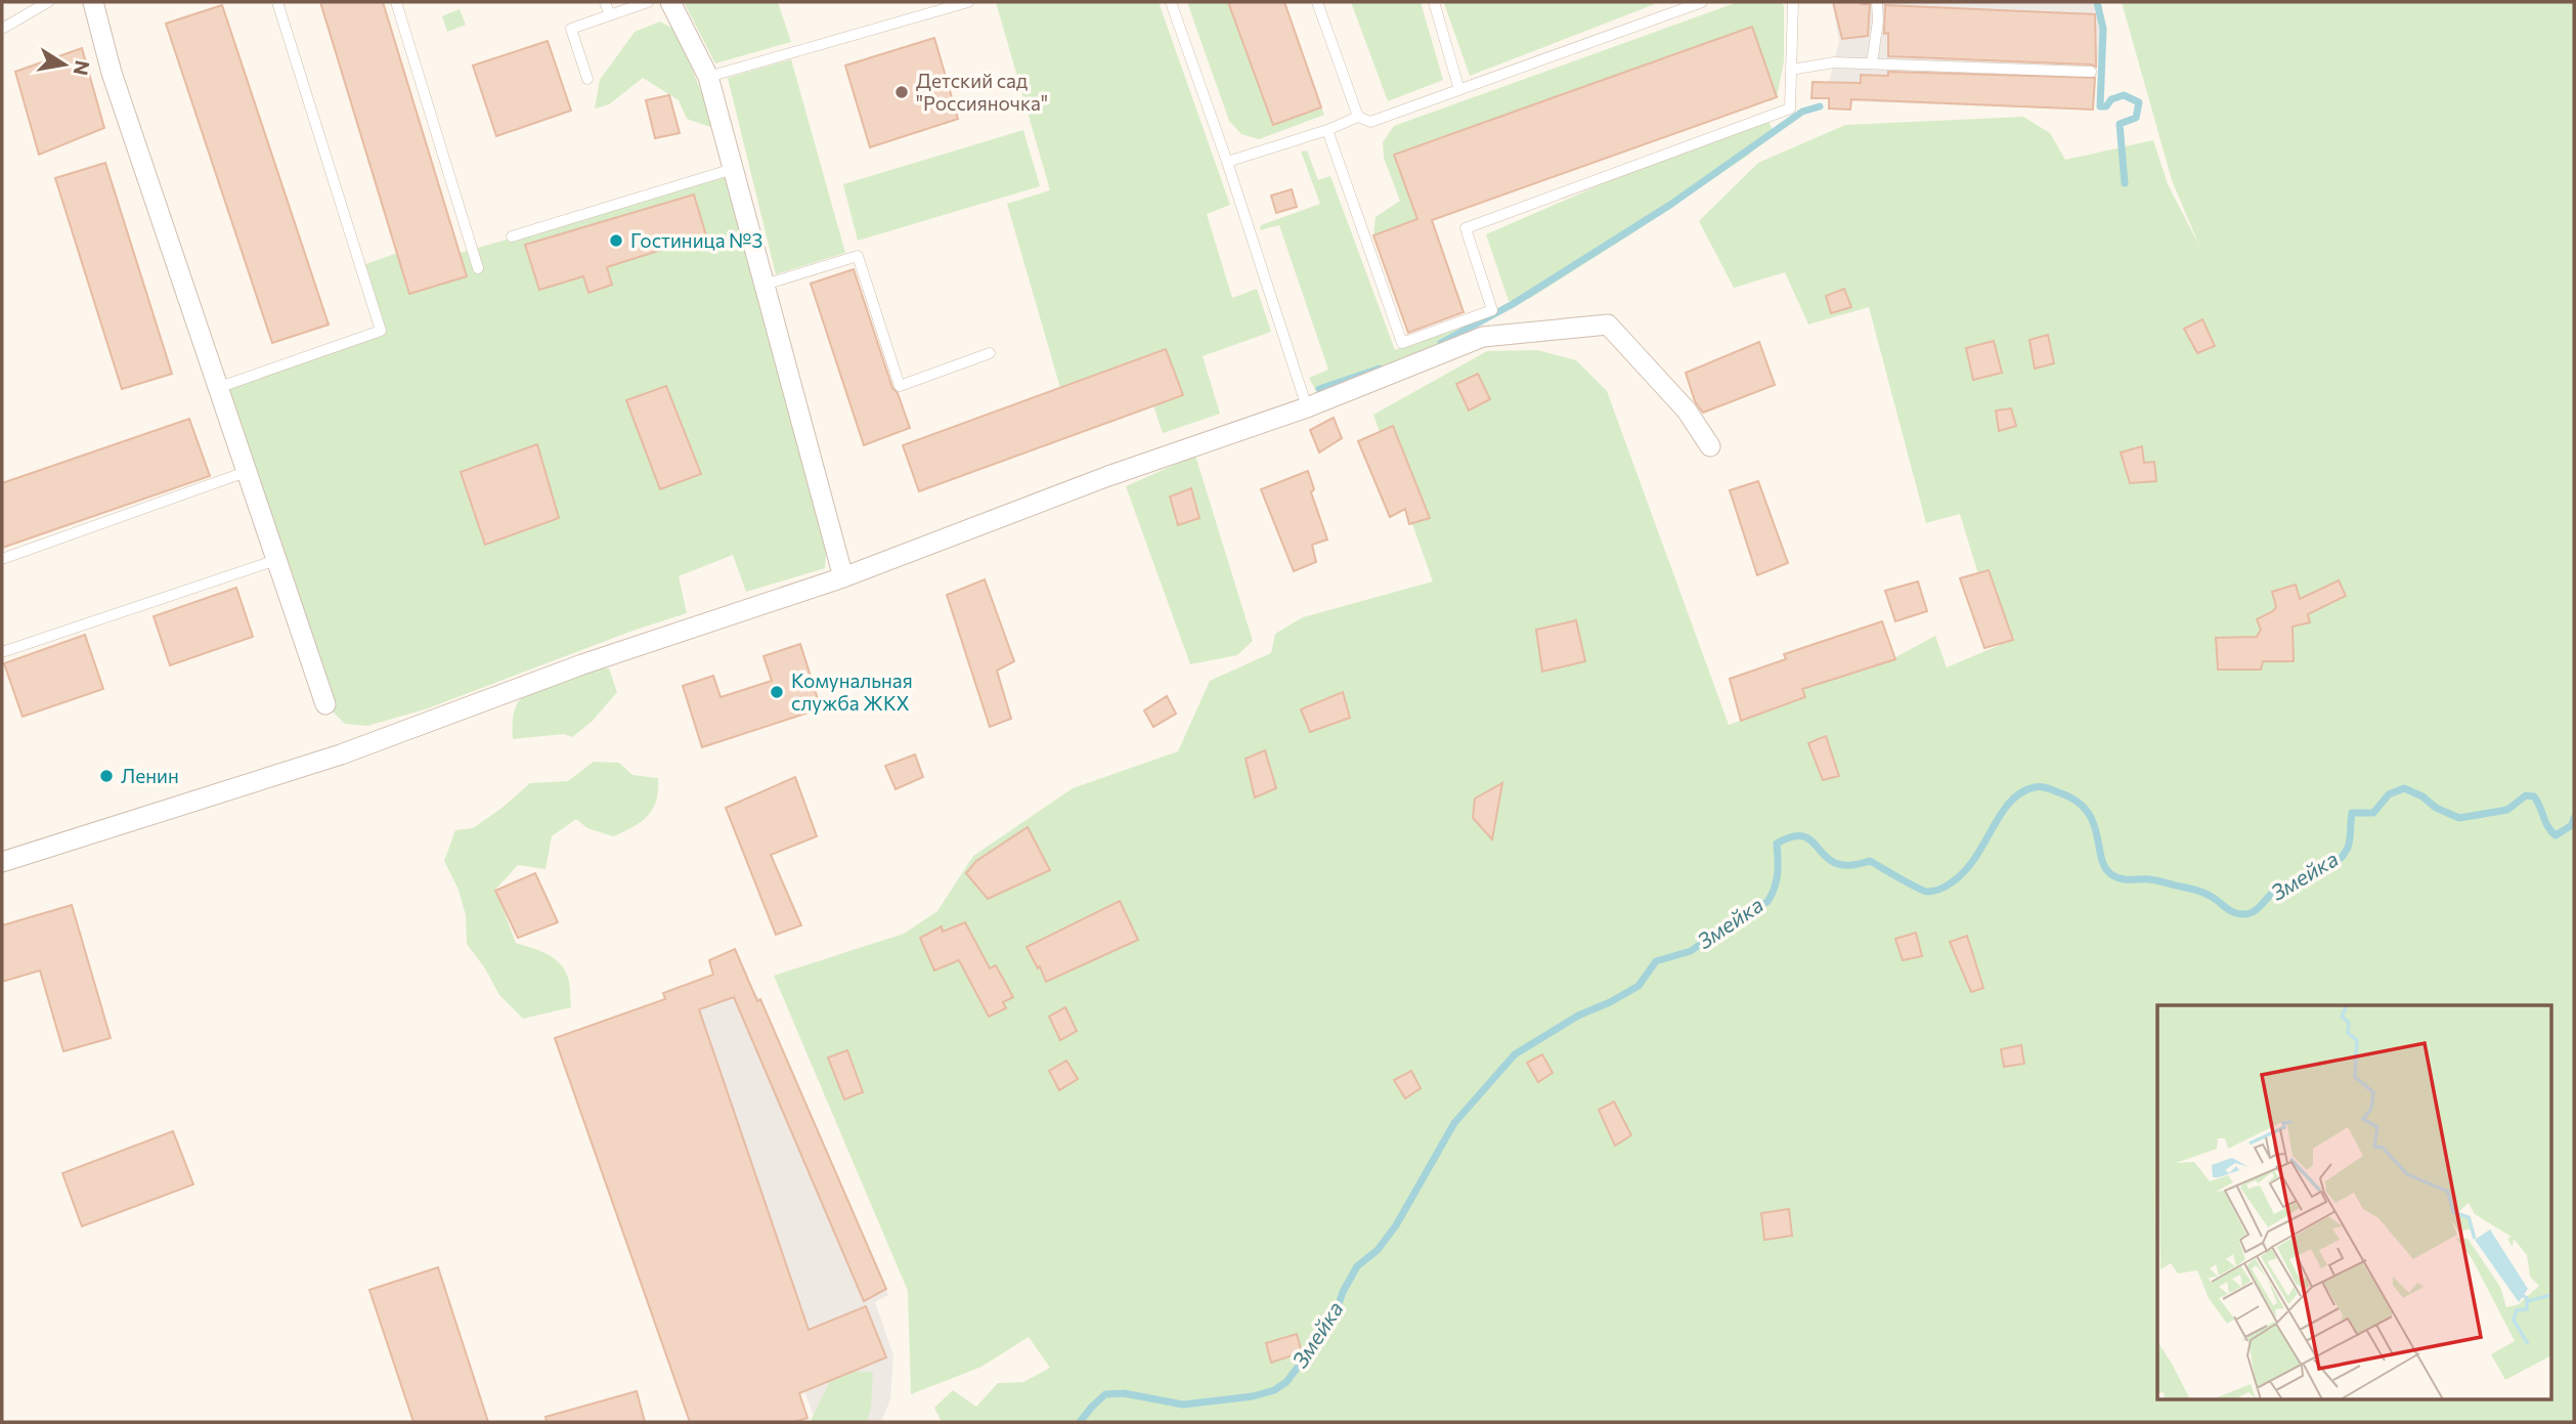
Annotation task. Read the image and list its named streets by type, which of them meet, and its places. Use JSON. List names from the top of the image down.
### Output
{
  "water": ["Змейка"],
  "places": [
    "Детский сад \"Россияночка\"",
    "Гостиница №3",
    "Комунальная служба ЖКХ",
    "Ленин"
  ],
  "north": "right"
}
